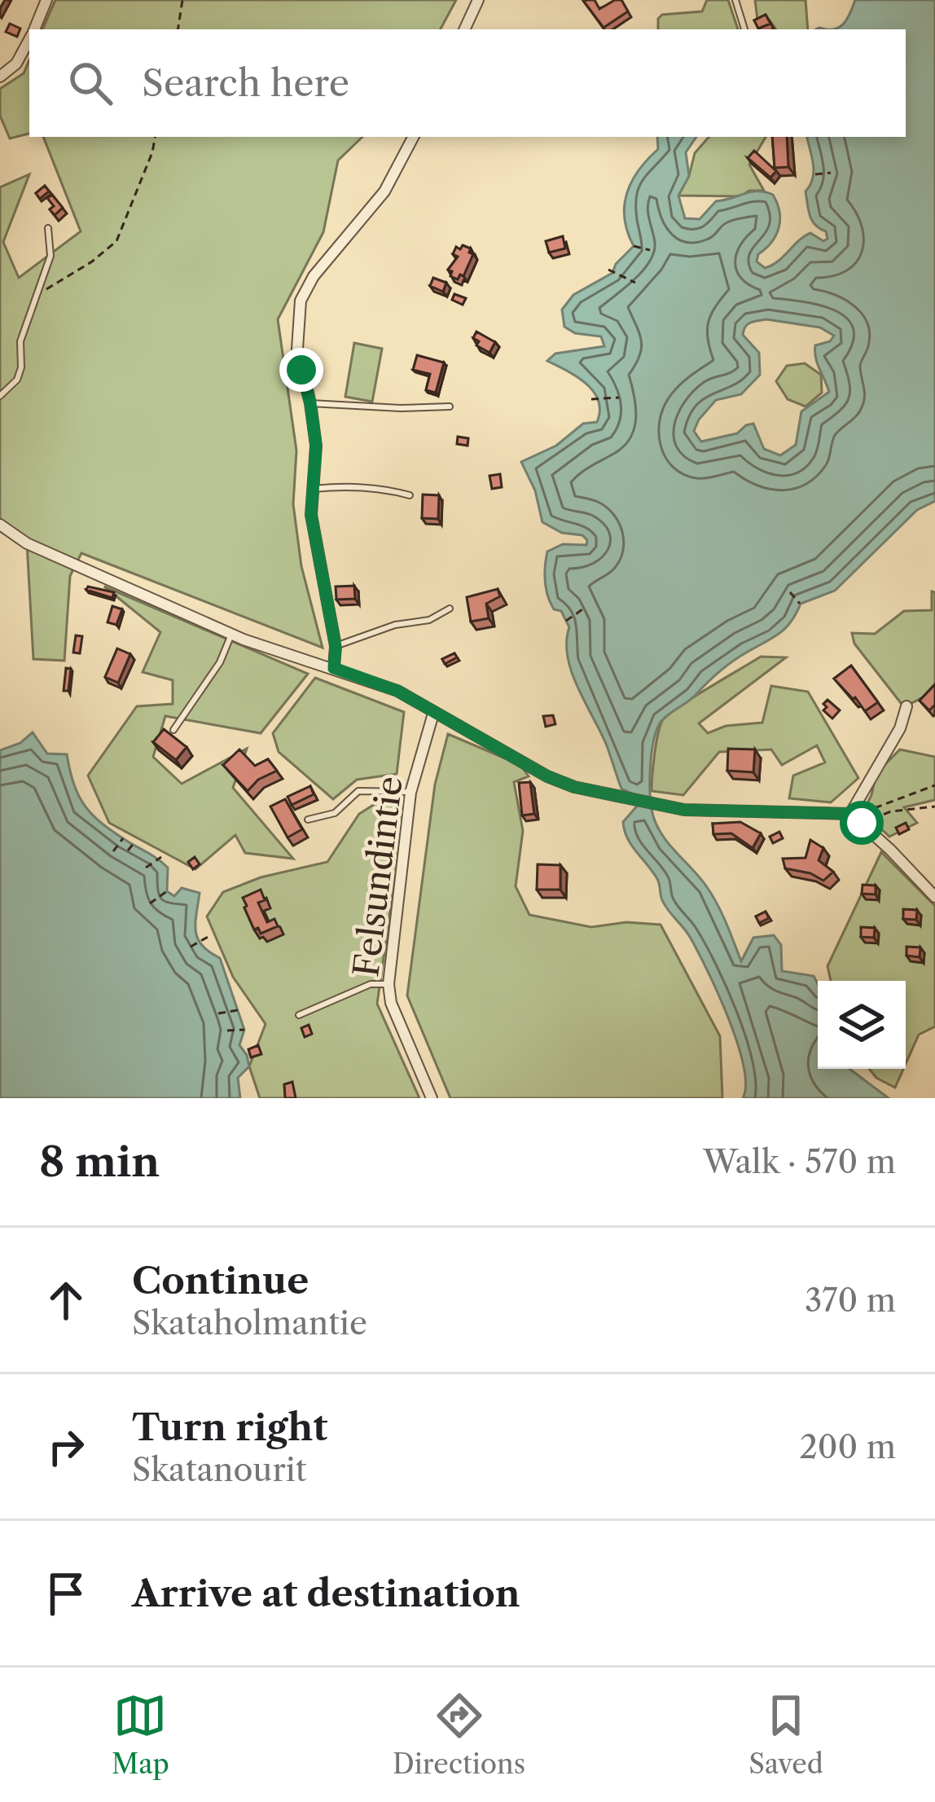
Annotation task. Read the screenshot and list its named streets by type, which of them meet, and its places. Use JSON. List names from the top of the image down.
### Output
{
  "streets": {
    "street": ["Felsundintie"]
  },
  "page": {
    "search": "Search here",
    "heading": ["8 min", "Walk · 570 m"],
    "list": [
      ["Continue", "Skataholmantie", "370 m"],
      ["Turn right", "Skatanourit", "200 m"],
      "Arrive at destination"
    ],
    "nav": ["Map", "Directions", "Saved"]
  }
}
